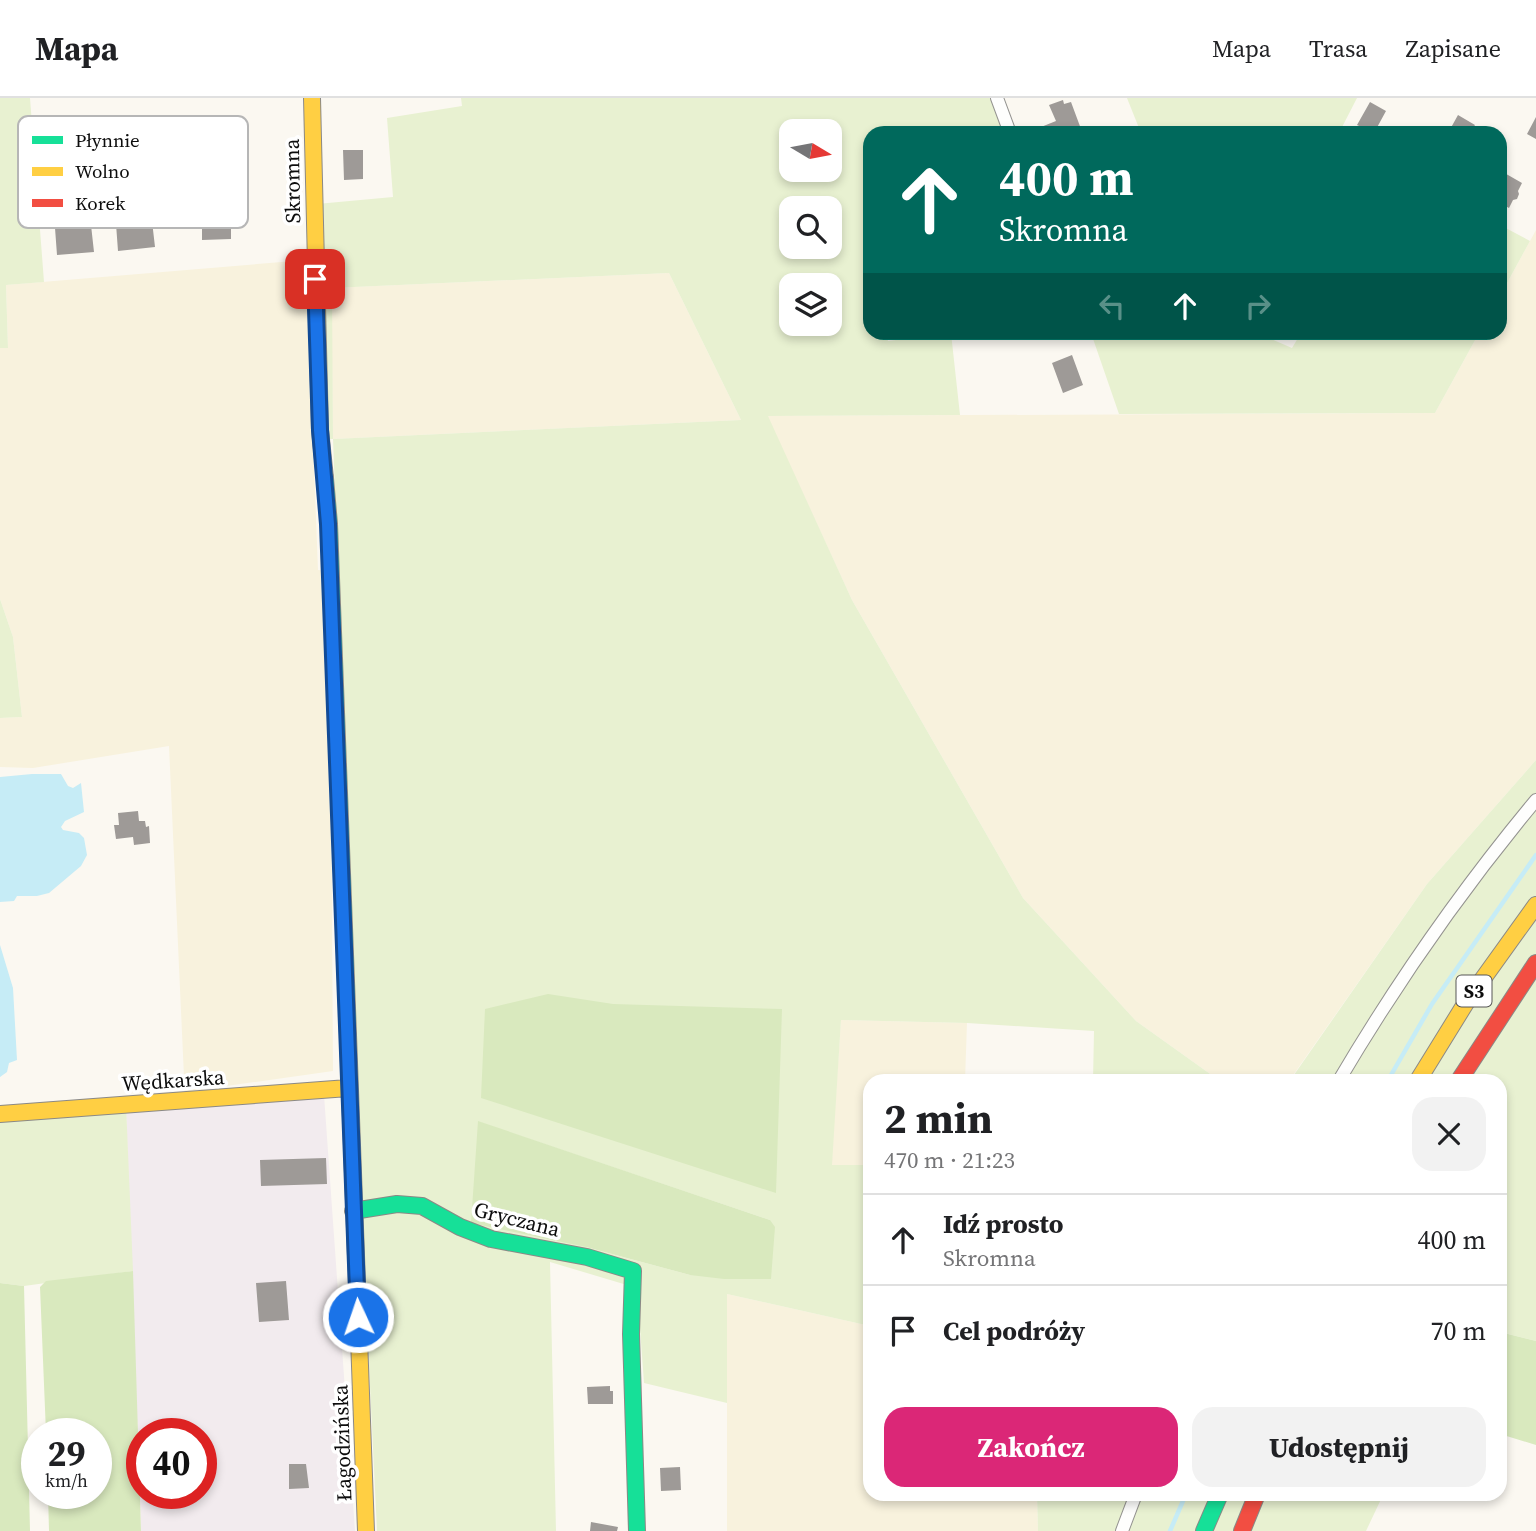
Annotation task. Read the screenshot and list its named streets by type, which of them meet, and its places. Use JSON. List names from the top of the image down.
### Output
{
  "streets": {
    "main road": [
      "Skromna",
      "S3",
      "Wędkarska",
      "Gryczana",
      "Łagodzińska"
    ]
  },
  "crossings": [
    ["Skromna", "Łagodzińska"],
    ["Wędkarska", "Łagodzińska"],
    ["Gryczana", "Łagodzińska"]
  ],
  "legend": ["Płynnie", "Wolno", "Korek"],
  "north": "right",
  "page": {
    "header": "Mapa",
    "nav": ["Mapa", "Trasa", "Zapisane"],
    "turn": ["400 m", "Skromna"],
    "heading": ["2 min", "470 m · 21:23"],
    "list": [
      {
        "name": "Idź prosto",
        "note": "Skromna",
        "value": "400 m"
      },
      {
        "name": "Cel podróży",
        "value": "70 m"
      }
    ],
    "buttons": ["Zakończ", "Udostępnij"],
    "speed": "29 km/h",
    "limit": "40"
  }
}
